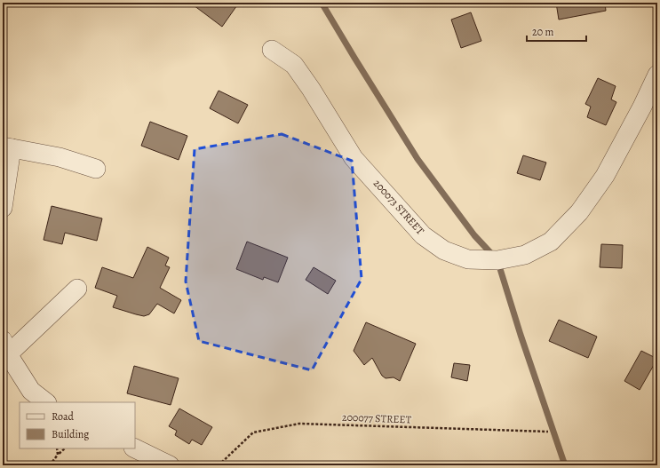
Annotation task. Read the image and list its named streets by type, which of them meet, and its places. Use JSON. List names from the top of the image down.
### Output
{
  "streets": {
    "street": ["200073 STREET"],
    "path": ["200077 STREET"]
  },
  "legend": ["Road", "Building"],
  "scale_bar": "20 m"
}
